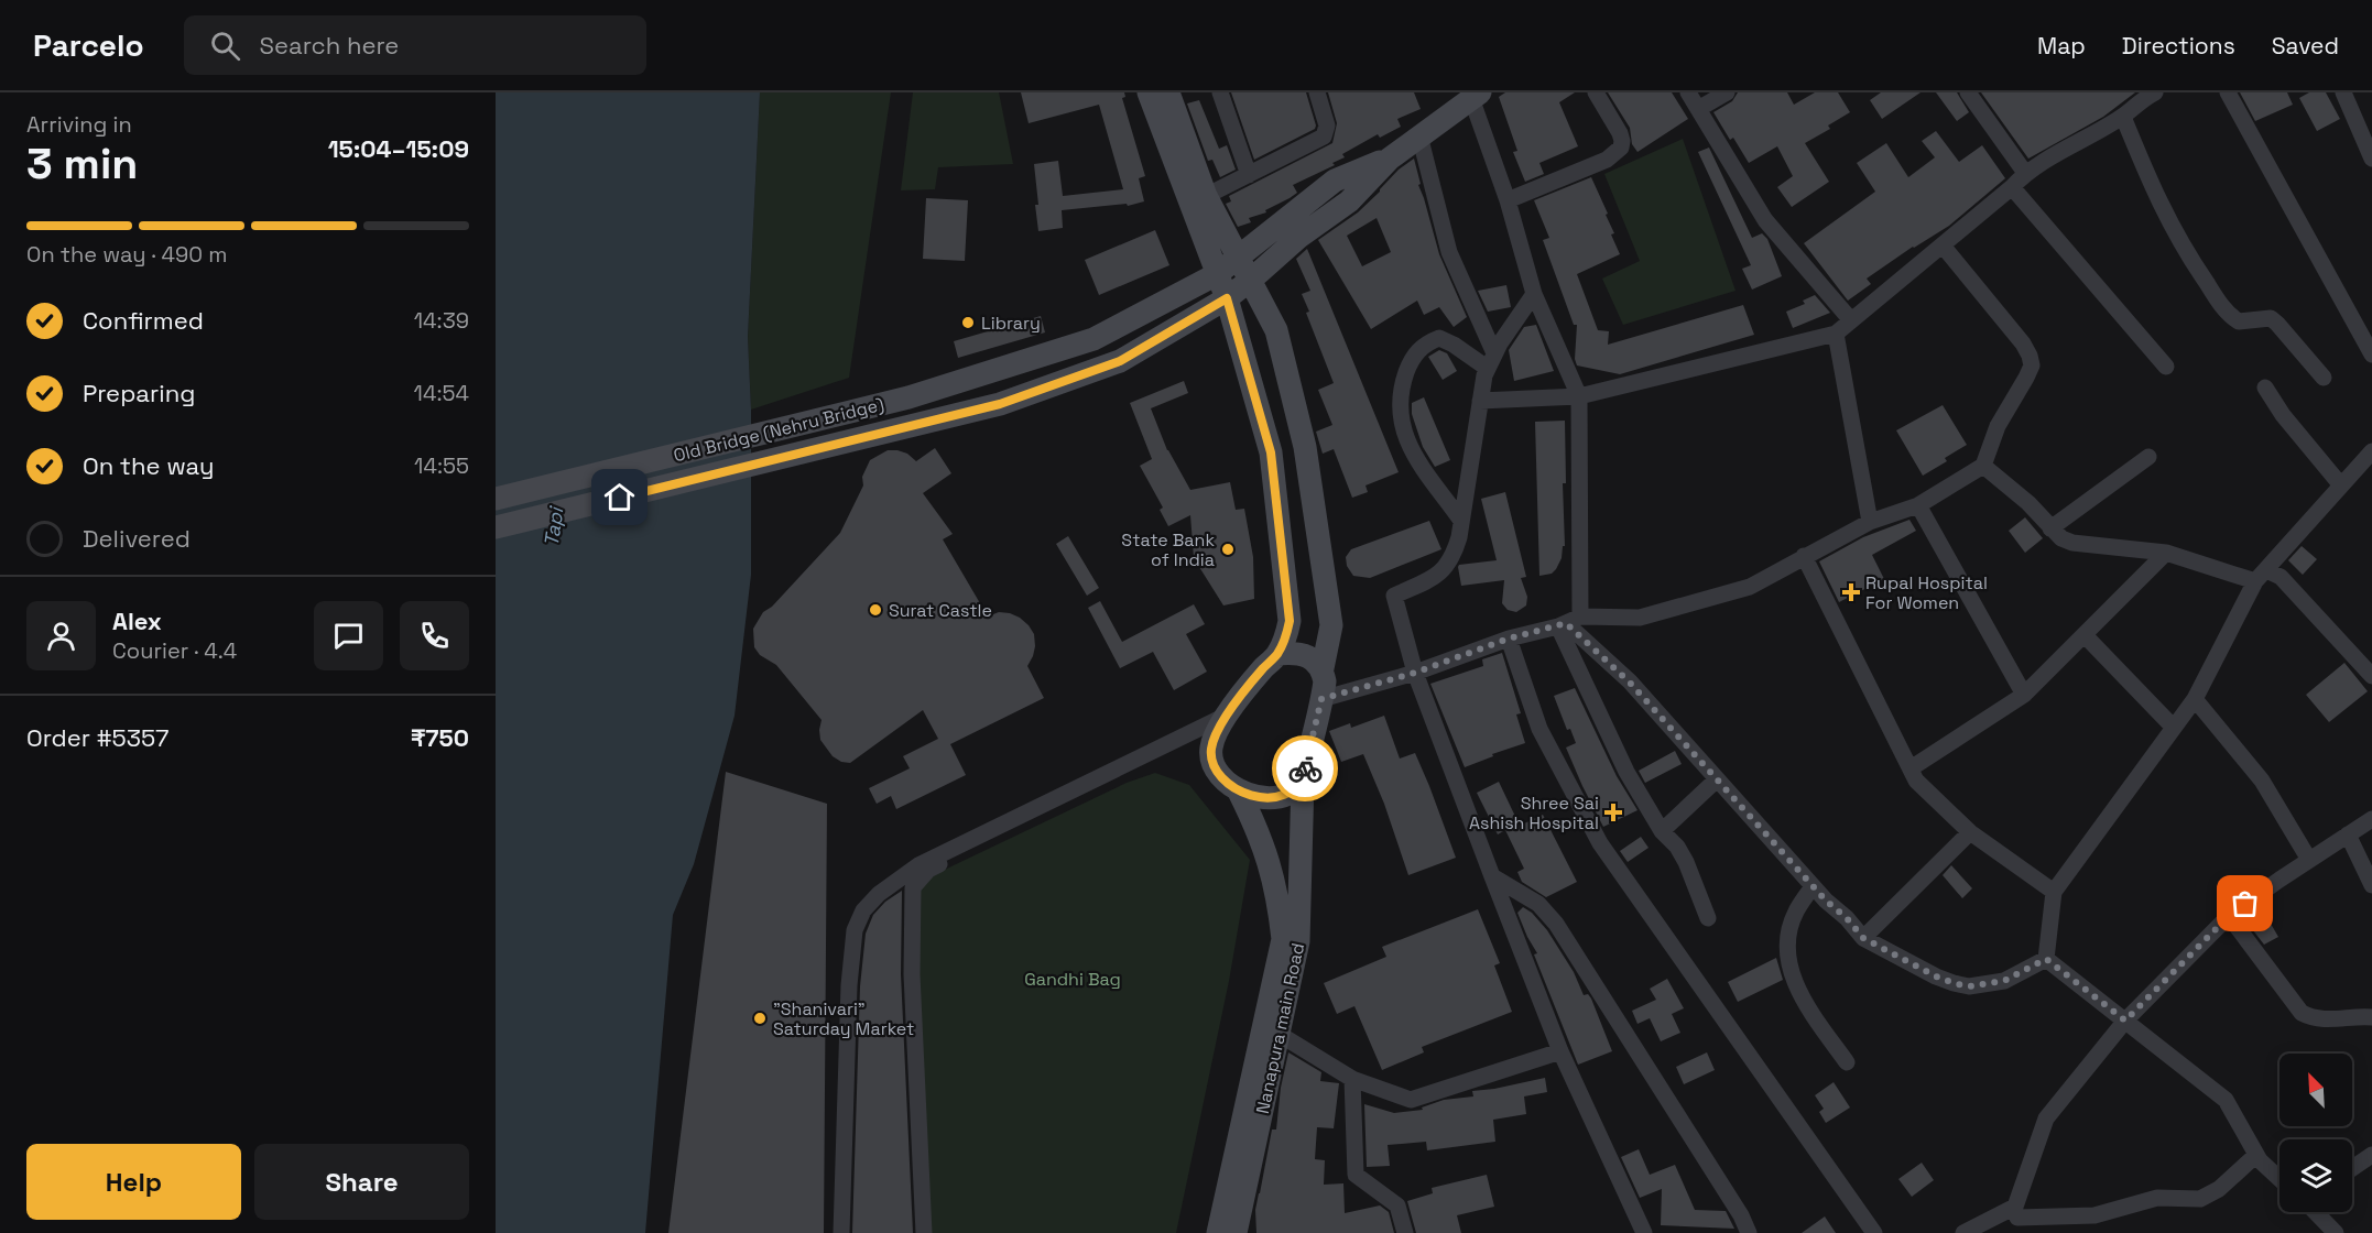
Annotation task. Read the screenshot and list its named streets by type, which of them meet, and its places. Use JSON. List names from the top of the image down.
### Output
{
  "streets": {
    "main road": ["Old Bridge (Nehru Bridge)", "Nanapura main Road"]
  },
  "crossings": [
    ["Old Bridge (Nehru Bridge)", "Nanapura main Road"]
  ],
  "water": ["Tapi"],
  "parks": ["Gandhi Bag"],
  "places": {
    "other": [
      "Library",
      "State Bank of India",
      "Surat Castle",
      "\"Shanivari\" Saturday Market"
    ],
    "health": ["Rupal Hospital For Women", "Shree Sai Ashish Hospital"]
  },
  "north": "top left",
  "page": {
    "header": "Parcelo",
    "search": "Search here",
    "nav": ["Map", "Directions", "Saved"],
    "heading": ["3 min", "Arriving in", "15:04–15:09"],
    "panel": [
      "Alex",
      "Courier · 4.4",
      "Order #5357",
      "₹750"
    ],
    "bar": "On the way · 490 m",
    "list": [
      ["Confirmed", "14:39"],
      ["Preparing", "14:54"],
      ["On the way", "14:55"],
      "Delivered"
    ],
    "buttons": ["Help", "Share"]
  }
}
